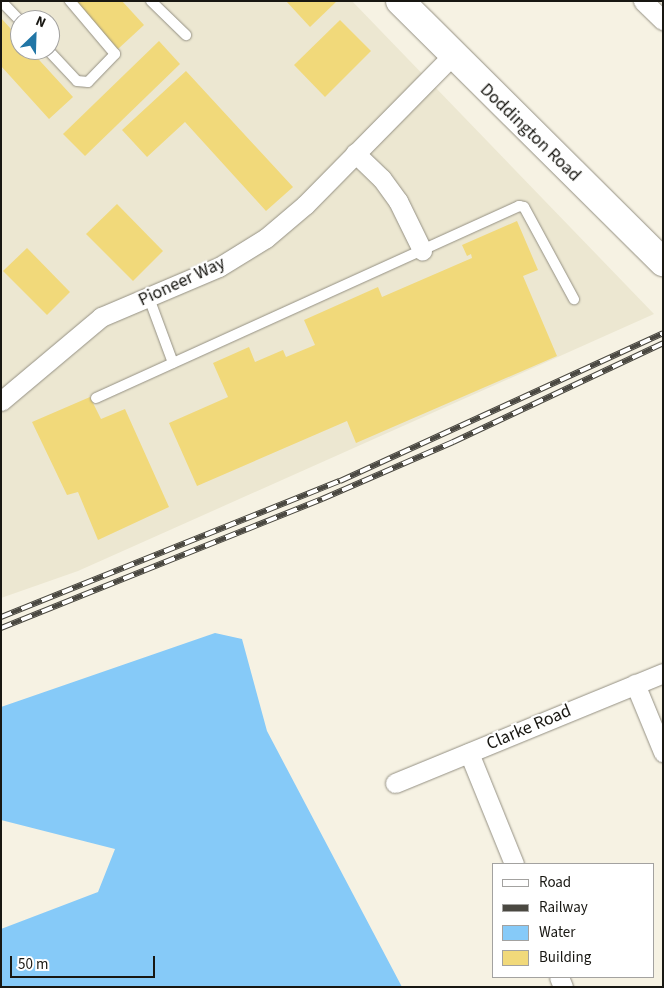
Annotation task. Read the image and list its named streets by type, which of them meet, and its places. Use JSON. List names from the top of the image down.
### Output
{
  "streets": {
    "main road": ["Doddington Road"],
    "street": ["Pioneer Way", "Clarke Road"]
  },
  "crossings": [
    ["Doddington Road", "Pioneer Way"]
  ],
  "legend": [
    "Road",
    "Railway",
    "Water",
    "Building"
  ],
  "scale_bar": "50 m",
  "north": "top right"
}
